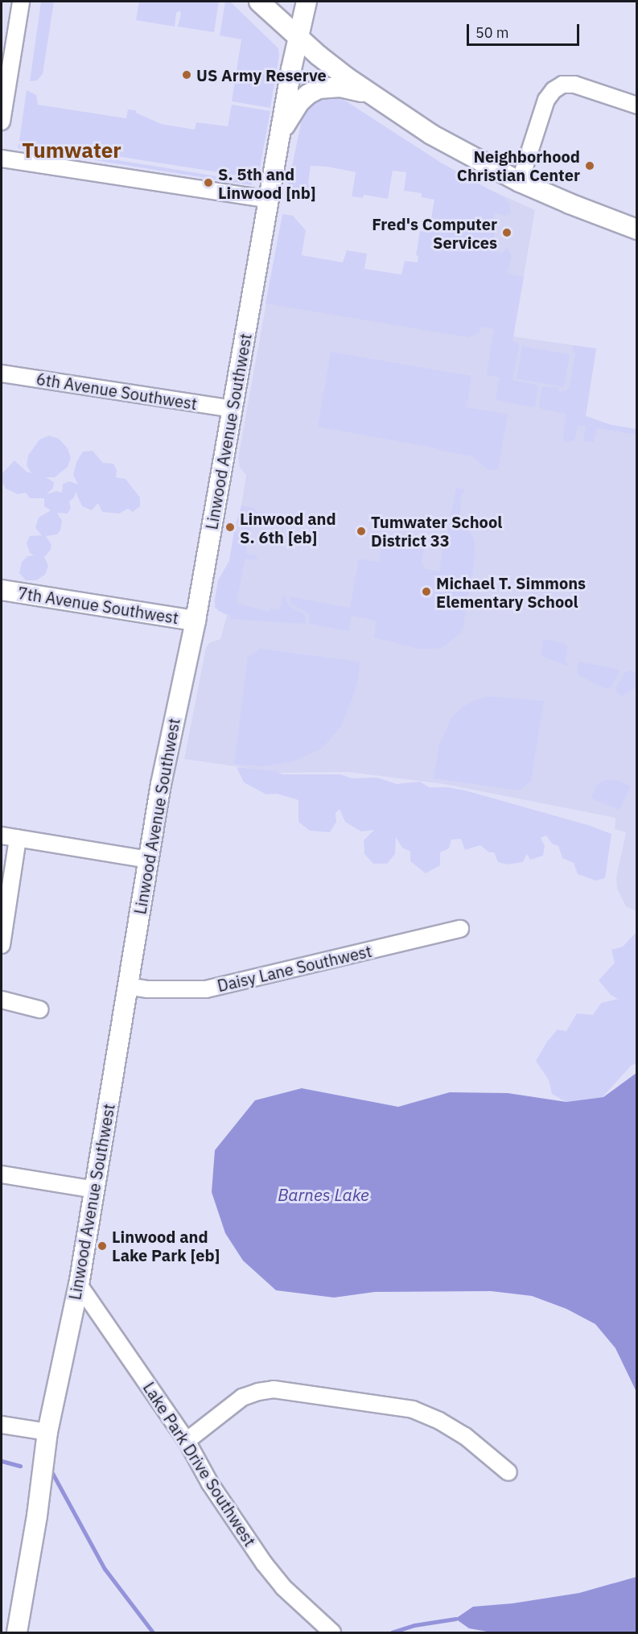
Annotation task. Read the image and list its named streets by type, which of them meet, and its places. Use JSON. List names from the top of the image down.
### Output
{
  "streets": {
    "street": [
      "6th Avenue Southwest",
      "Linwood Avenue Southwest",
      "7th Avenue Southwest",
      "Daisy Lane Southwest",
      "Lake Park Drive Southwest"
    ]
  },
  "crossings": [
    ["6th Avenue Southwest", "Linwood Avenue Southwest"],
    ["Linwood Avenue Southwest", "7th Avenue Southwest"],
    ["Linwood Avenue Southwest", "Daisy Lane Southwest"],
    ["Linwood Avenue Southwest", "Lake Park Drive Southwest"]
  ],
  "districts": ["Tumwater"],
  "water": ["Barnes Lake"],
  "places": [
    "US Army Reserve",
    "Neighborhood Christian Center",
    "S. 5th and Linwood [nb]",
    "Fred's Computer Services",
    "Linwood and S. 6th [eb]",
    "Tumwater School District 33",
    "Michael T. Simmons Elementary School",
    "Linwood and Lake Park [eb]"
  ],
  "scale_bar": "50 m"
}
